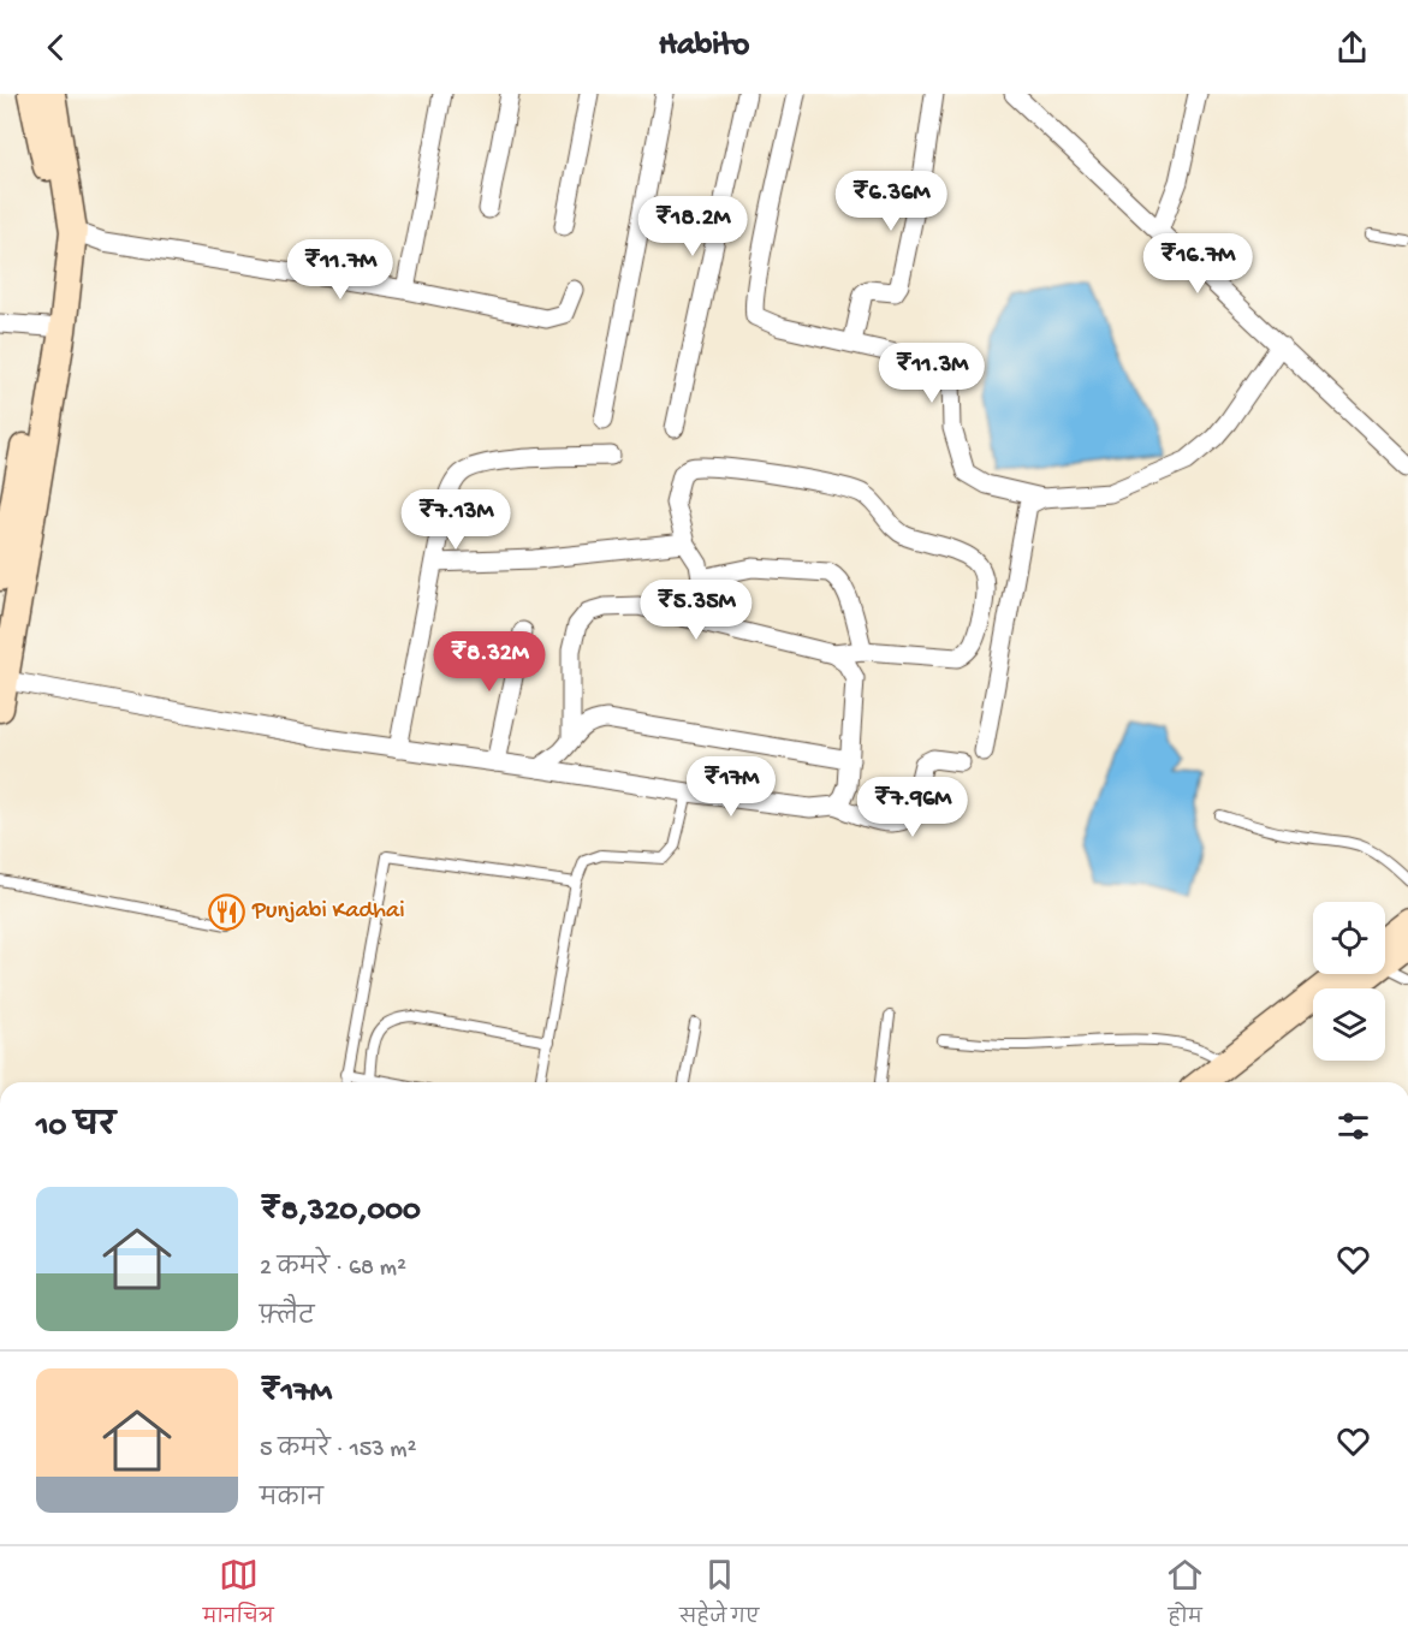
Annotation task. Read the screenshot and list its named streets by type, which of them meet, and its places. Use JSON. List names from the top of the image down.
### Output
{
  "places": {
    "restaurant": ["Punjabi Kadhai"]
  },
  "page": {
    "header": "Habito",
    "price": [
      "₹6.36M",
      "₹18.2M",
      "₹16.7M",
      "₹11.7M",
      "₹11.3M",
      "₹7.13M",
      "₹5.35M",
      "₹8.32M",
      "₹17M",
      "₹7.96M"
    ],
    "heading": "10 घर",
    "list": [
      {
        "name": "₹8,320,000",
        "note": "2 कमरे · 68 m² · फ़्लैट"
      },
      {
        "name": "₹17M",
        "note": "5 कमरे · 153 m² · मकान"
      }
    ],
    "tabs": ["मानचित्र", "सहेजे गए", "होम"]
  }
}
